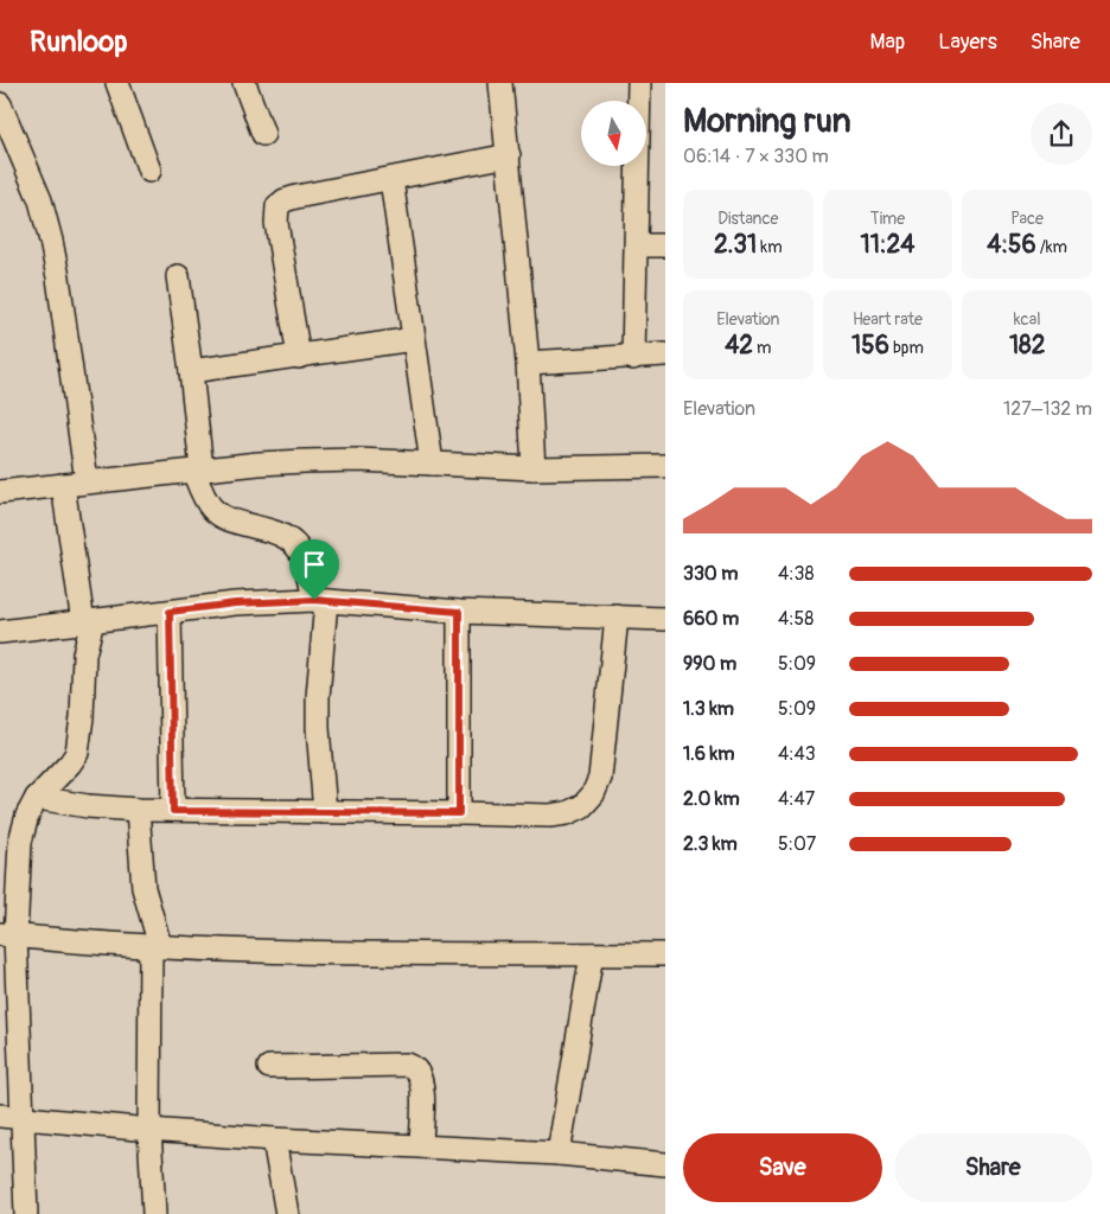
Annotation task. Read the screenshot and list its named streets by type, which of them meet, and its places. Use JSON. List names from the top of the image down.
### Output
{
  "north": "bottom",
  "page": {
    "header": "Runloop",
    "nav": ["Map", "Layers", "Share"],
    "heading": ["Morning run", "06:14 · 7 × 330 m"],
    "stats": [
      ["Distance", "2.31 km"],
      ["Time", "11:24"],
      ["Pace", "4:56 /km"],
      ["Elevation", "42 m"],
      ["Heart rate", "156 bpm"],
      ["kcal", "182"]
    ],
    "chart": ["Elevation", "127–132 m"],
    "list": [
      {
        "name": "330 m",
        "note": "4:38"
      },
      {
        "name": "660 m",
        "note": "4:58"
      },
      {
        "name": "990 m",
        "note": "5:09"
      },
      {
        "name": "1.3 km",
        "note": "5:09"
      },
      {
        "name": "1.6 km",
        "note": "4:43"
      },
      {
        "name": "2.0 km",
        "note": "4:47"
      },
      {
        "name": "2.3 km",
        "note": "5:07"
      }
    ],
    "buttons": ["Save", "Share"]
  }
}
